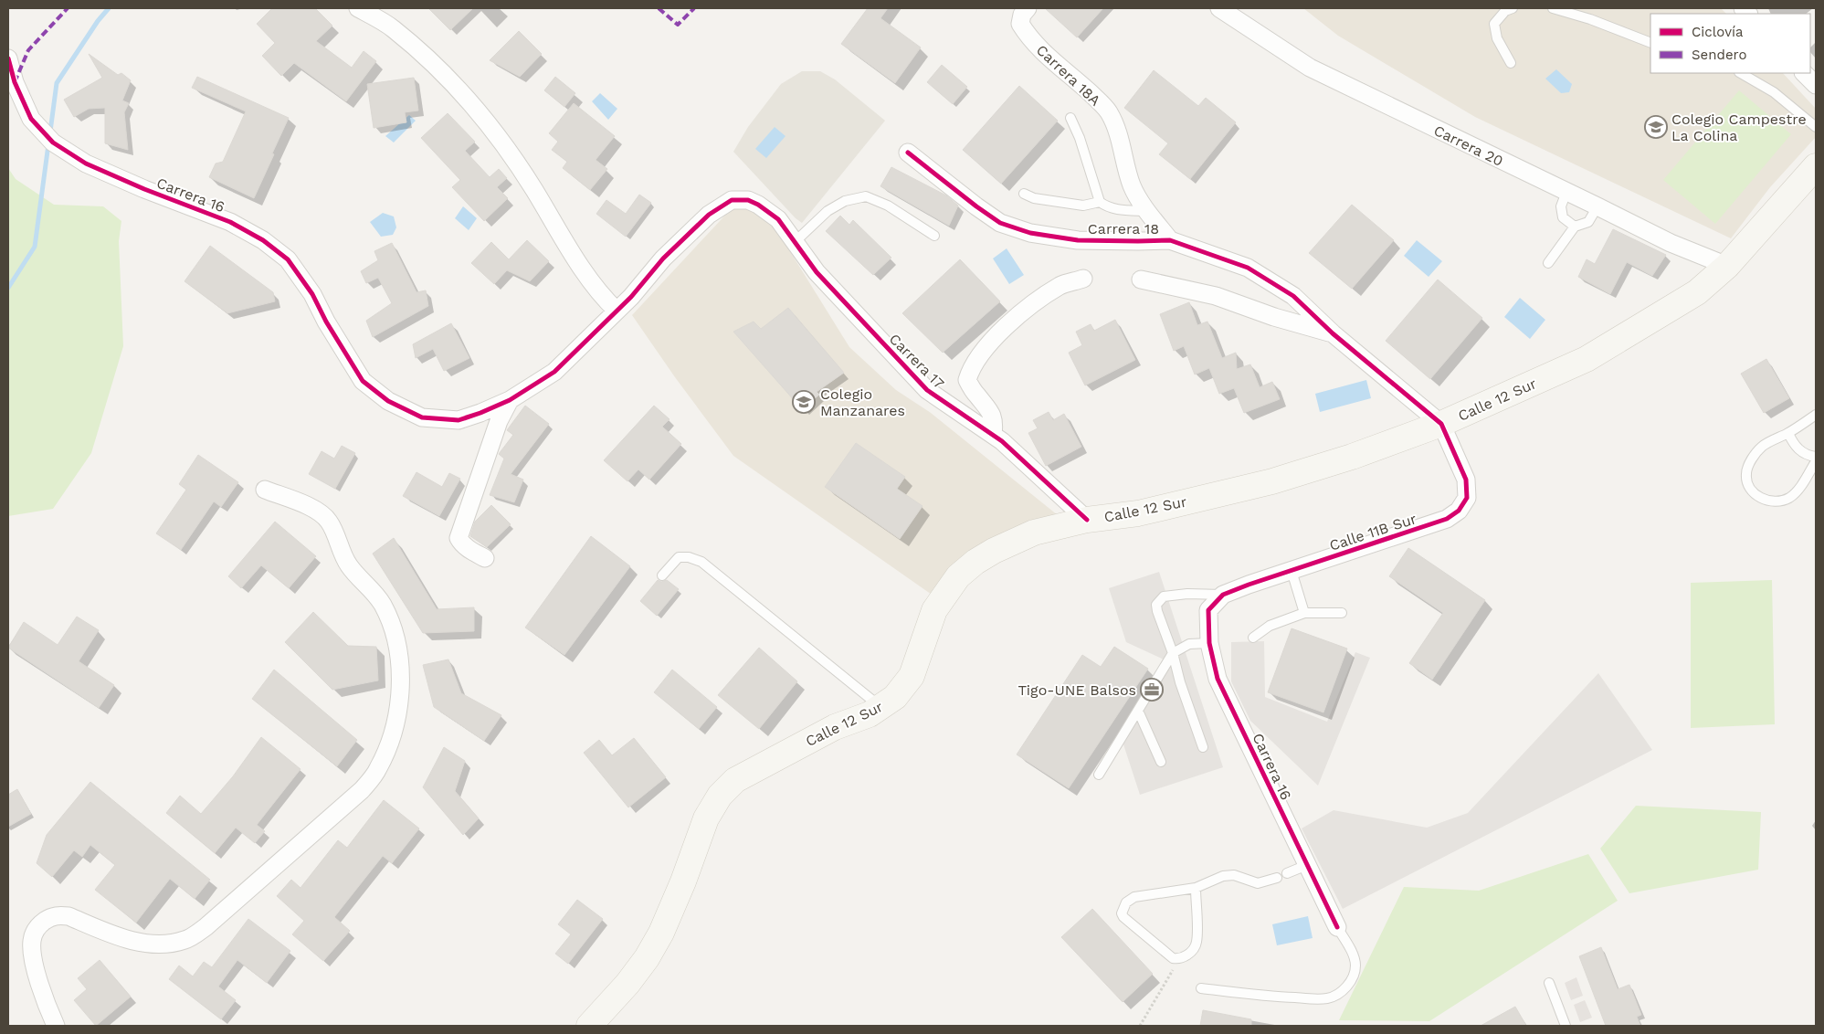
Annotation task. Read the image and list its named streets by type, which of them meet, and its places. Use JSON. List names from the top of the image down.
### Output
{
  "streets": {
    "main road": ["Calle 12 Sur"],
    "street": [
      "Carrera 18A",
      "Carrera 20",
      "Carrera 16",
      "Carrera 18",
      "Carrera 17",
      "Calle 11B Sur"
    ]
  },
  "crossings": [
    ["Carrera 18A", "Carrera 18"],
    ["Carrera 20", "Calle 12 Sur"],
    ["Carrera 16", "Calle 11B Sur"],
    ["Carrera 18", "Calle 12 Sur"],
    ["Carrera 18", "Calle 11B Sur"],
    ["Carrera 17", "Calle 12 Sur"],
    ["Calle 12 Sur", "Calle 11B Sur"]
  ],
  "places": {
    "school or university": ["Colegio Campestre La Colina", "Colegio Manzanares"],
    "office": ["Tigo-UNE Balsos"]
  },
  "legend": ["Ciclovía", "Sendero"]
}
